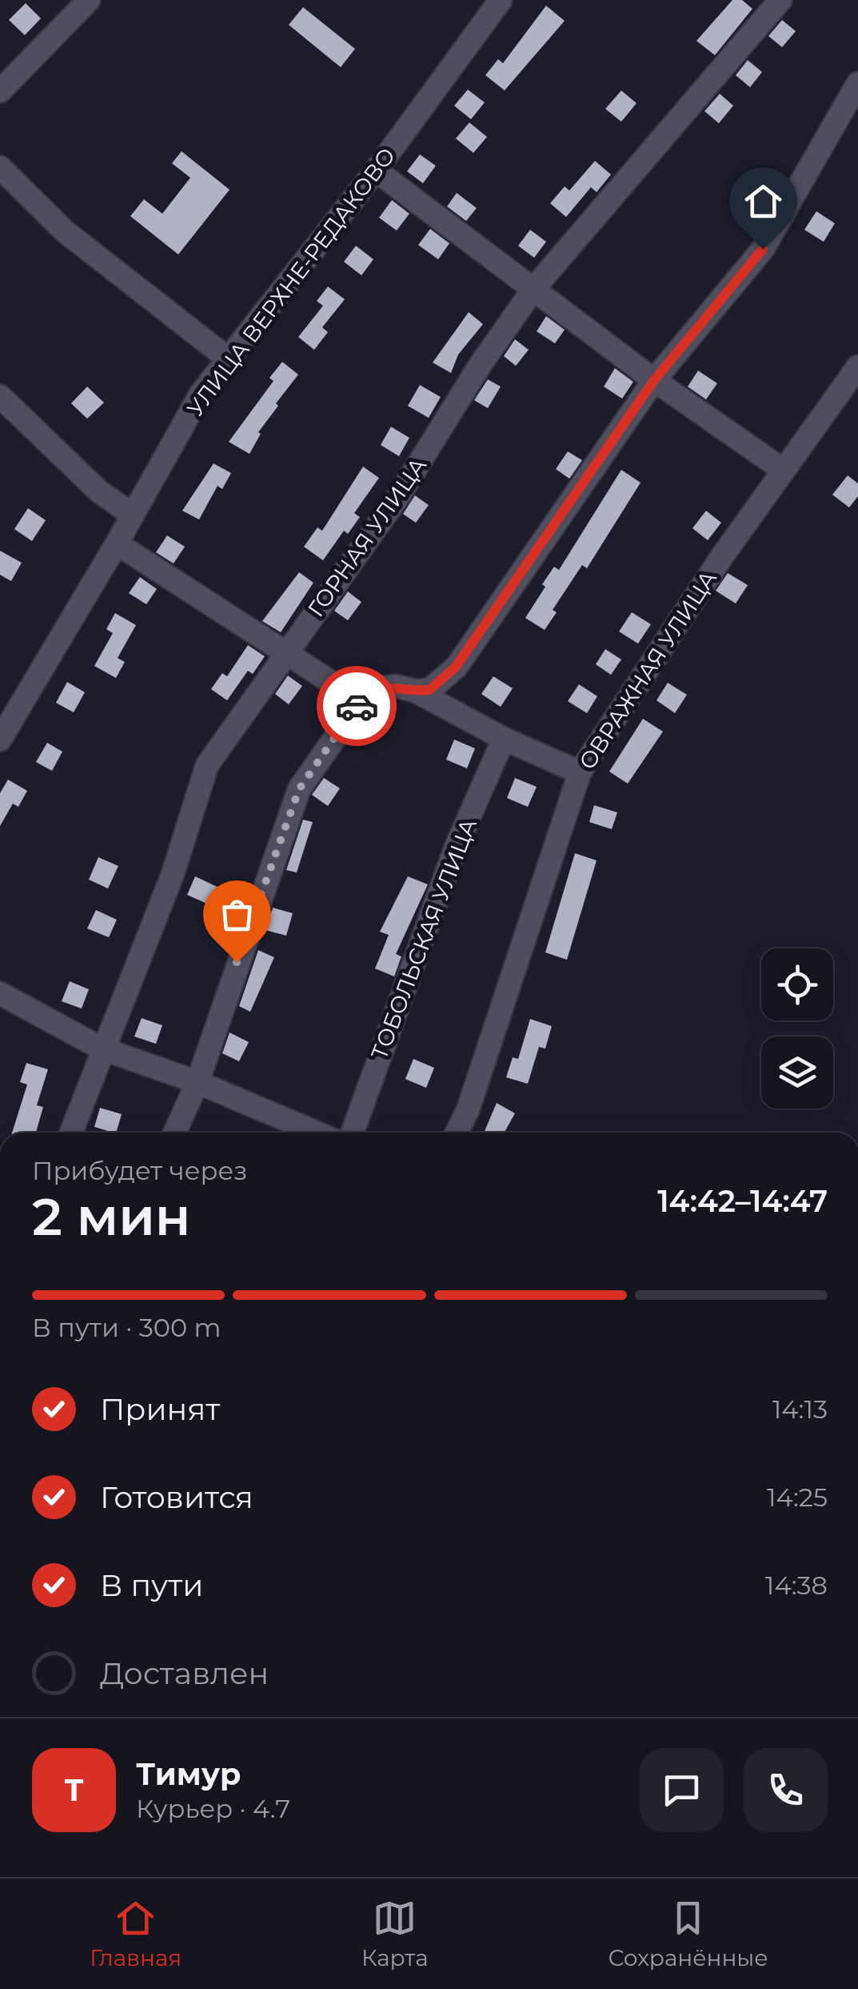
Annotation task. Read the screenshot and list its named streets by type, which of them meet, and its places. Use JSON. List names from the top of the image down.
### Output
{
  "streets": {
    "street": [
      "УЛИЦА ВЕРХНЕ-РЕДАКОВО",
      "ГОРНАЯ УЛИЦА",
      "ОВРАЖНАЯ УЛИЦА",
      "ТОБОЛЬСКАЯ УЛИЦА"
    ]
  },
  "page": {
    "heading": ["2 мин", "Прибудет через", "14:42–14:47"],
    "panel": ["Тимур", "Курьер · 4.7"],
    "bar": "В пути · 300 m",
    "list": [
      ["Принят", "14:13"],
      ["Готовится", "14:25"],
      ["В пути", "14:38"],
      "Доставлен"
    ],
    "round": "Т",
    "tabs": ["Главная", "Карта", "Сохранённые"]
  }
}
